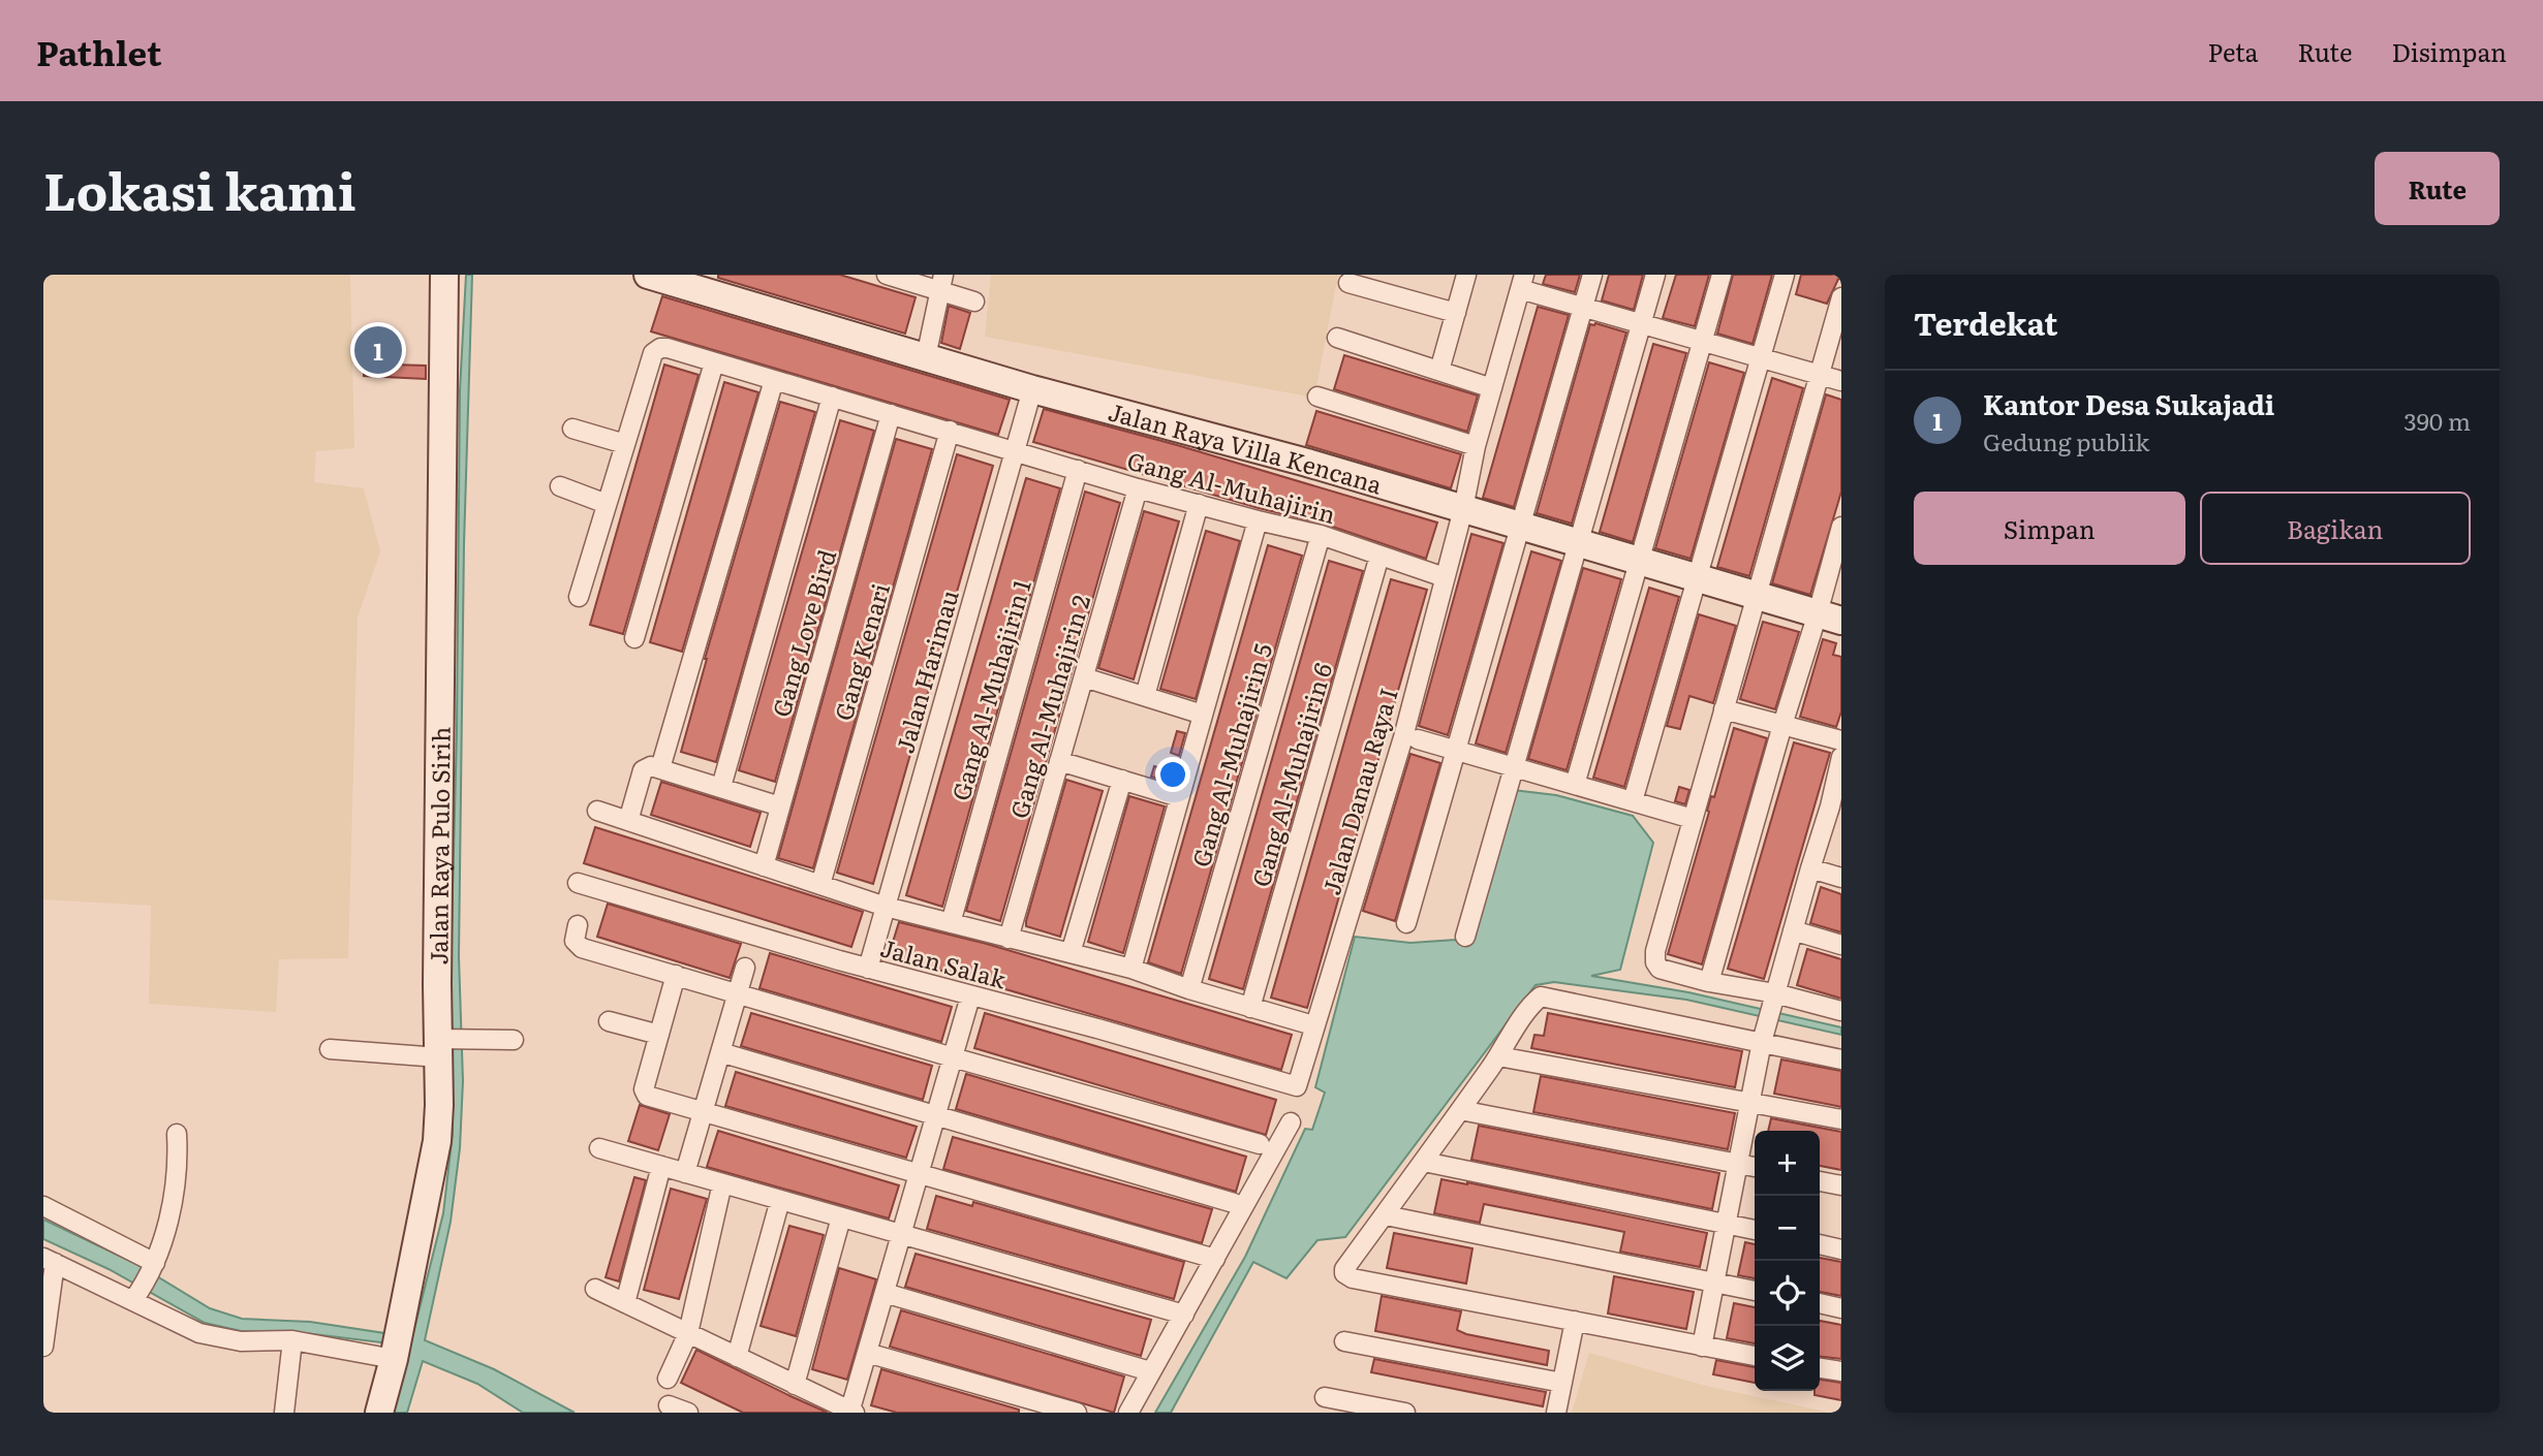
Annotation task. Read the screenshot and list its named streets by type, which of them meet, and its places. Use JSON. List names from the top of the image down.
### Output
{
  "streets": {
    "street": [
      "Jalan Raya Villa Kencana",
      "Gang Al-Muhajirin",
      "Gang Love Bird",
      "Gang Kenari",
      "Jalan Harimau",
      "Gang Al-Muhajirin 1",
      "Gang Al-Muhajirin 2",
      "Gang Al-Muhajirin 5",
      "Gang Al-Muhajirin 6",
      "Jalan Danau Raya I",
      "Jalan Raya Pulo Sirih",
      "Jalan Salak"
    ]
  },
  "crossings": [
    ["Jalan Raya Villa Kencana", "Jalan Harimau"],
    ["Jalan Raya Villa Kencana", "Jalan Danau Raya I"],
    ["Gang Al-Muhajirin", "Gang Love Bird"],
    ["Gang Al-Muhajirin", "Gang Kenari"],
    ["Gang Al-Muhajirin", "Jalan Harimau"],
    ["Gang Al-Muhajirin", "Gang Al-Muhajirin 1"],
    ["Gang Al-Muhajirin", "Gang Al-Muhajirin 2"],
    ["Gang Al-Muhajirin", "Gang Al-Muhajirin 5"],
    ["Gang Al-Muhajirin", "Gang Al-Muhajirin 6"],
    ["Jalan Harimau", "Jalan Salak"],
    ["Jalan Danau Raya I", "Jalan Salak"]
  ],
  "page": {
    "header": "Pathlet",
    "nav": ["Peta", "Rute", "Disimpan"],
    "title": "Lokasi kami",
    "buttons": [
      "Rute",
      ["Simpan", "Bagikan"]
    ],
    "heading": "Terdekat",
    "pins": "1",
    "list": [
      {
        "mark": "1",
        "name": "Kantor Desa Sukajadi",
        "note": "Gedung publik",
        "value": "390 m"
      }
    ],
    "map_buttons": ["+", "−"]
  }
}
